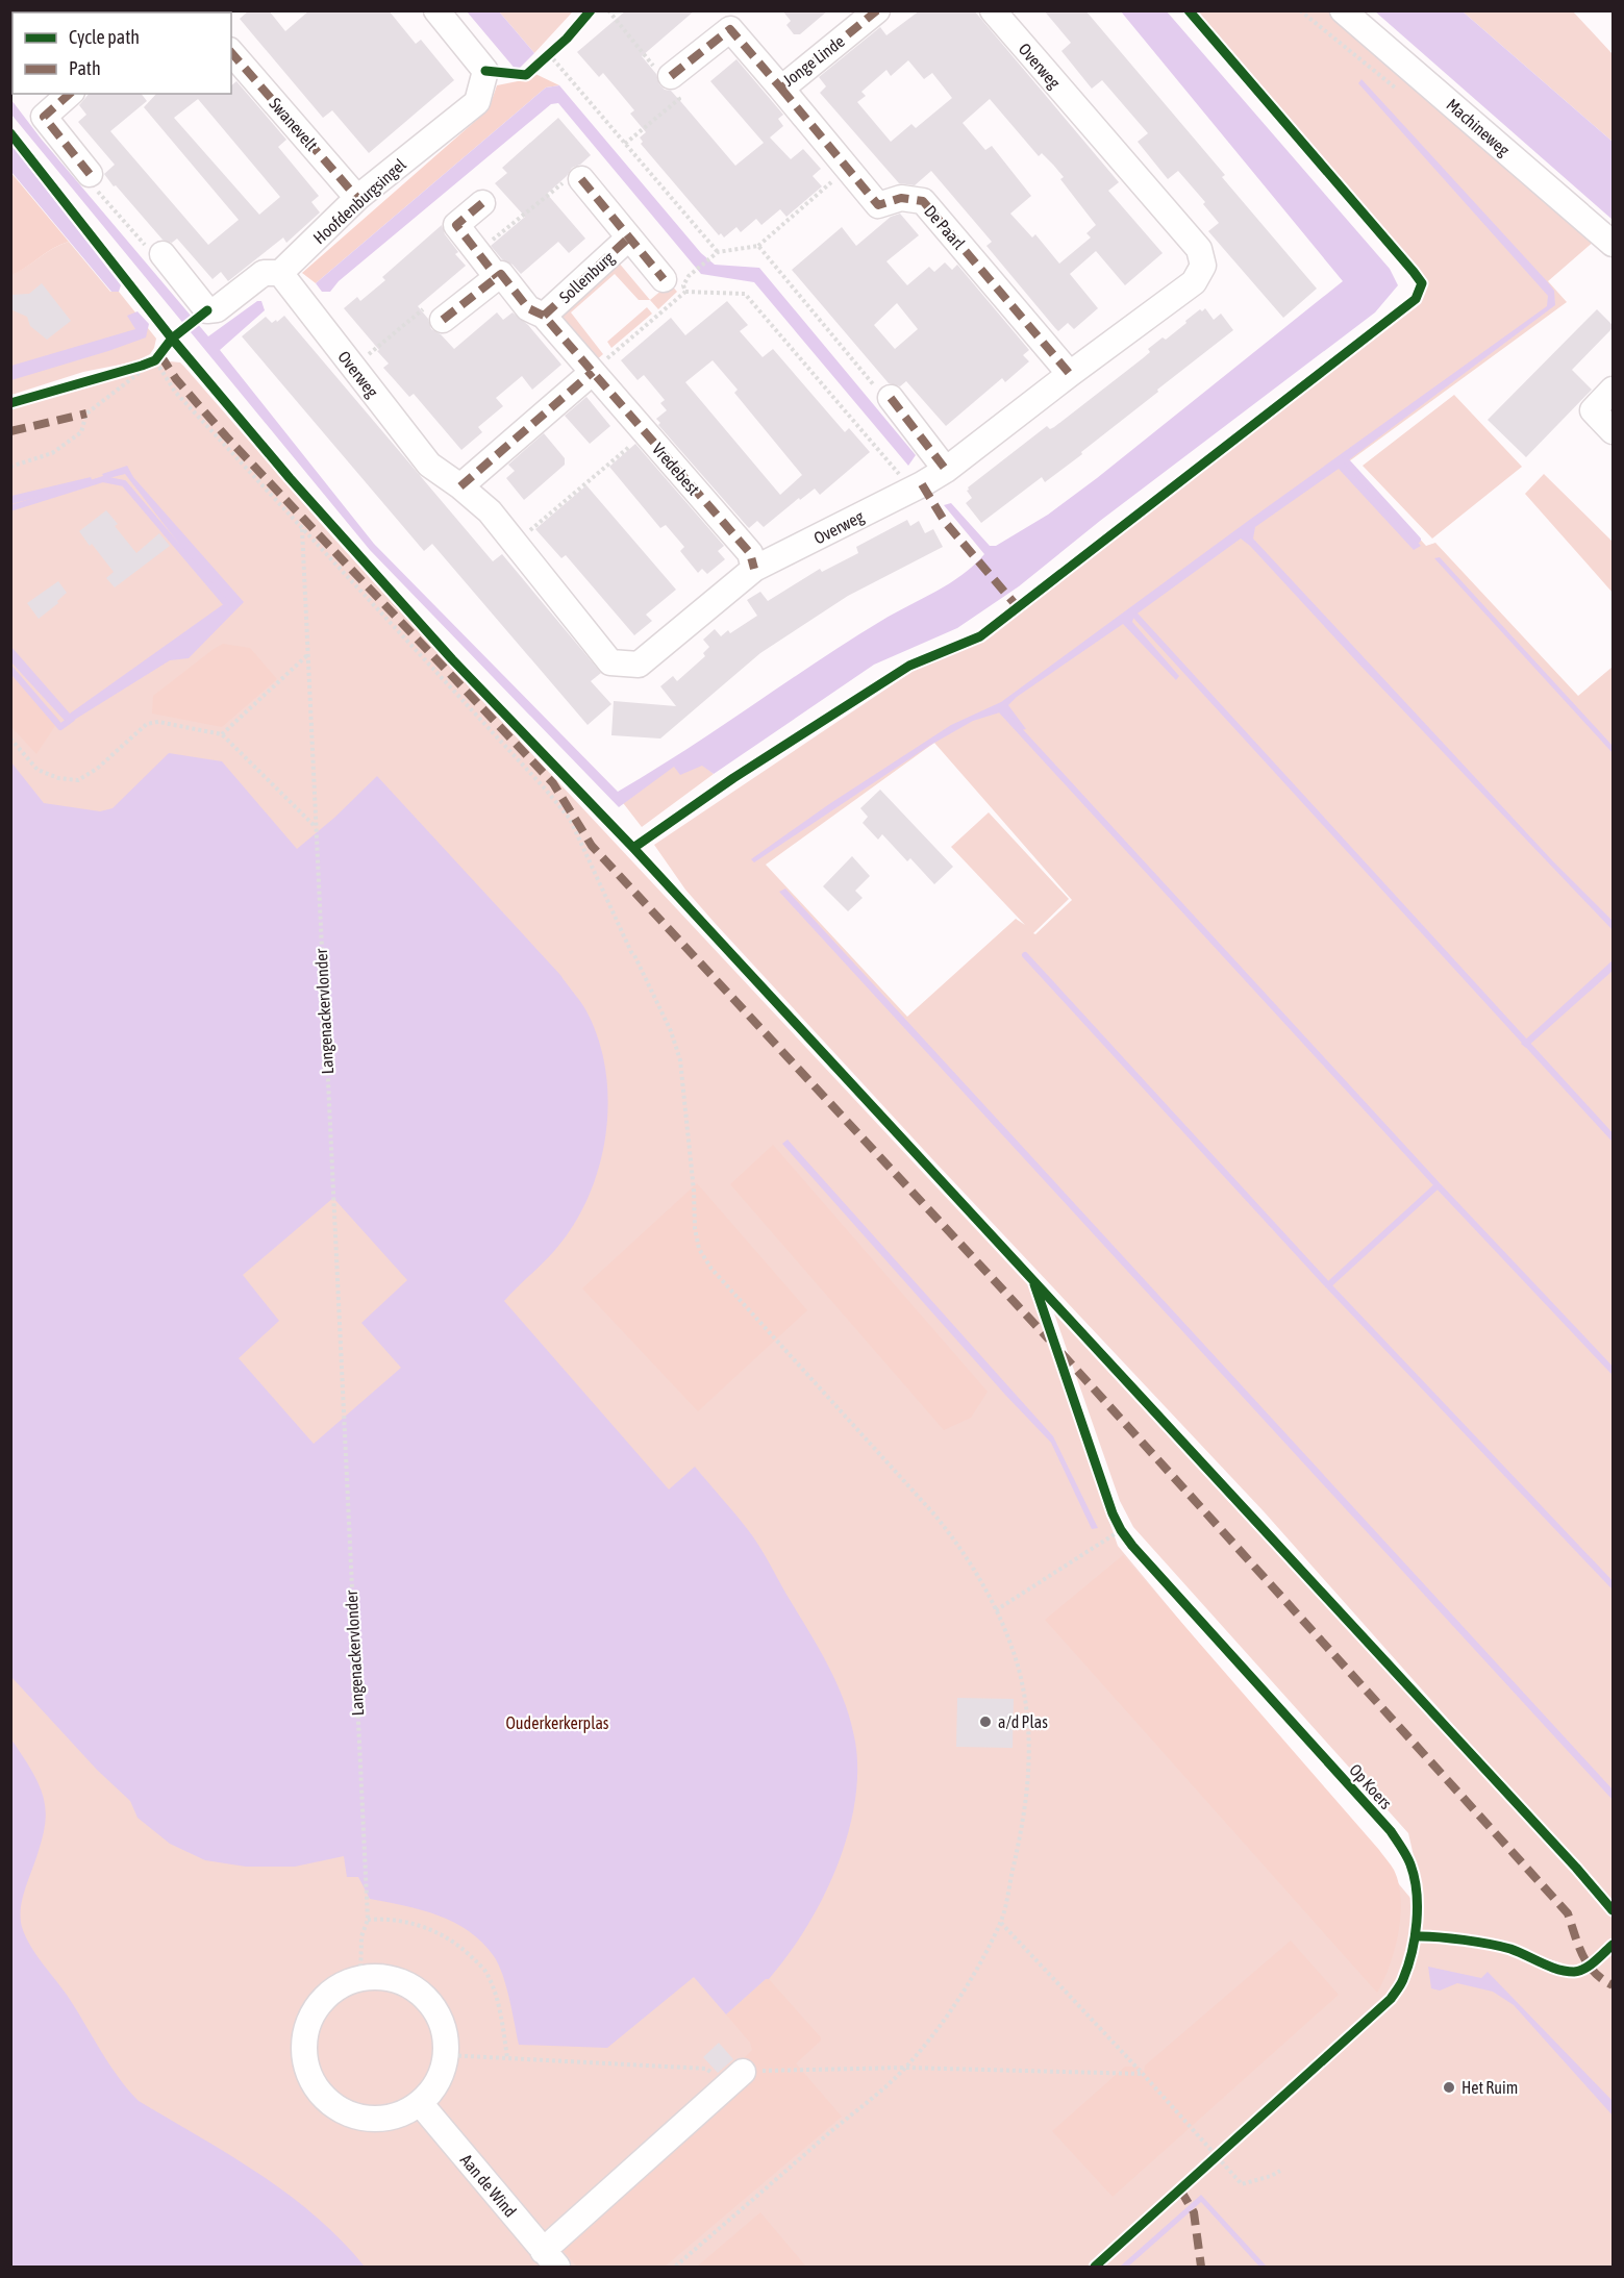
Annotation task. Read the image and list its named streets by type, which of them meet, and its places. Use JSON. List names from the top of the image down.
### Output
{
  "streets": {
    "street": [
      "Jonge Linde",
      "Overweg",
      "Swanevelt",
      "Machineweg",
      "Hoofdenburgsingel",
      "De Paarl",
      "Sollenburg",
      "Vredebest",
      "Aan de Wind"
    ],
    "path": ["Langenackervlonder"],
    "cycle path": ["Op Koers"]
  },
  "crossings": [
    ["Jonge Linde", "De Paarl"],
    ["Overweg", "Hoofdenburgsingel"],
    ["Overweg", "De Paarl"],
    ["Overweg", "Vredebest"],
    ["Swanevelt", "Hoofdenburgsingel"],
    ["Sollenburg", "Vredebest"],
    ["Langenackervlonder", "Aan de Wind"]
  ],
  "parks": ["Ouderkerkerplas"],
  "places": ["a/d Plas", "Het Ruim"],
  "legend": ["Cycle path", "Path"]
}
